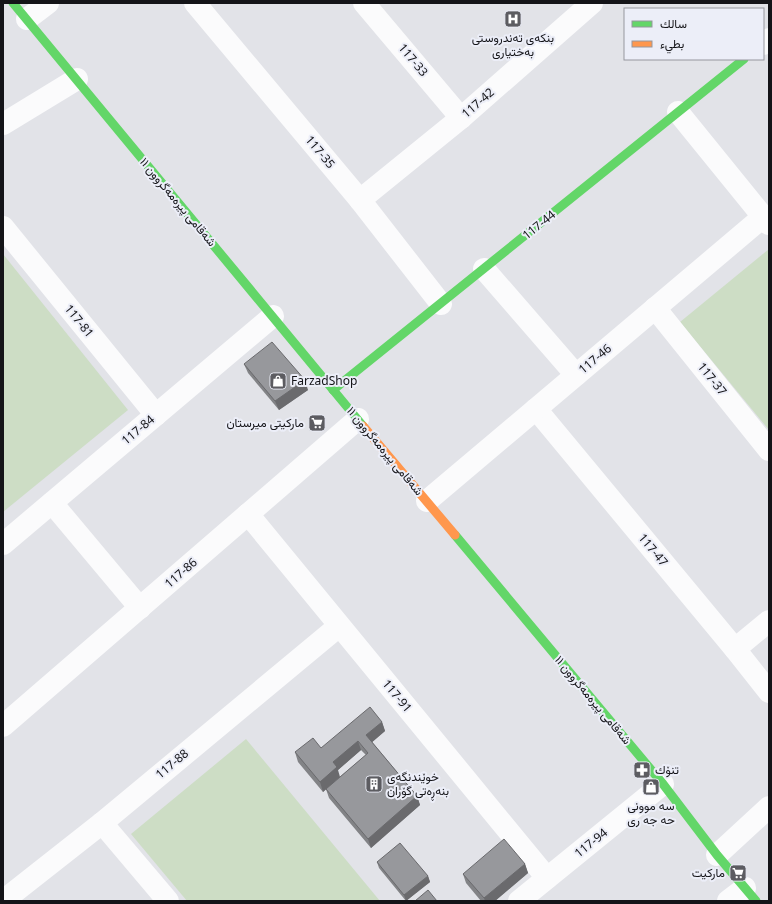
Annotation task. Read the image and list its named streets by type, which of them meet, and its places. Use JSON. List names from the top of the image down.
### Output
{
  "streets": {
    "street": [
      "117-33",
      "117-42",
      "117-35",
      "شەقامی پیرەمەگروون ١١",
      "117-44",
      "117-81",
      "117-46",
      "117-37",
      "117-84",
      "117-47",
      "117-86",
      "117-91",
      "117-88",
      "117-94"
    ]
  },
  "crossings": [
    ["117-33", "117-42"],
    ["117-42", "117-35"],
    ["117-35", "117-44"],
    ["شەقامی پیرەمەگروون ١١", "117-44"],
    ["شەقامی پیرەمەگروون ١١", "117-46"],
    ["شەقامی پیرەمەگروون ١١", "117-84"],
    ["شەقامی پیرەمەگروون ١١", "117-86"],
    ["شەقامی پیرەمەگروون ١١", "117-94"],
    ["117-81", "117-84"],
    ["117-46", "117-37"],
    ["117-46", "117-47"],
    ["117-86", "117-91"],
    ["117-91", "117-88"],
    ["117-91", "117-94"]
  ],
  "places": {
    "hospital": ["بنکەی تەندروستی بەختیاری"],
    "shop": ["FarzadShop", "سه موونی حه جه ری"],
    "supermarket": ["مارکیتی میرستان", "ماركيت"],
    "pharmacy": ["تنۆك"],
    "building": ["خوێندنگەی بنەڕەتی گۆران"]
  },
  "legend": ["سالك", "بطيء"]
}
